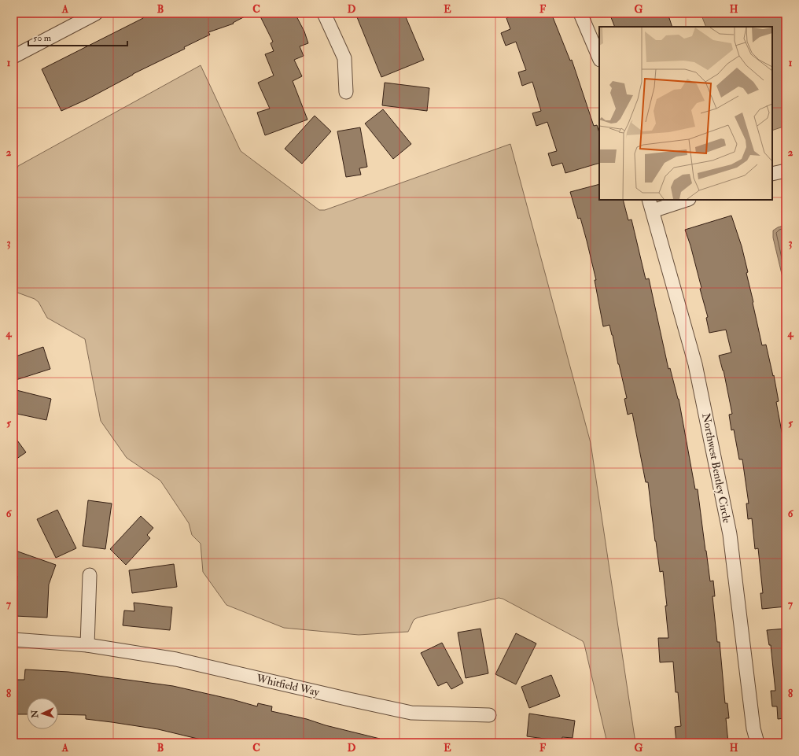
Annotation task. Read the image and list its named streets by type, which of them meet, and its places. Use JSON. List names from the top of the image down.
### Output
{
  "streets": {
    "street": ["Northwest Bentley Circle", "Whitfield Way"]
  },
  "scale_bar": "50 m",
  "north": "left",
  "grid": {
    "columns": [
      "A",
      "B",
      "C",
      "D",
      "E",
      "F",
      "G",
      "H"
    ],
    "rows": [
      "1",
      "2",
      "3",
      "4",
      "5",
      "6",
      "7",
      "8"
    ]
  }
}
